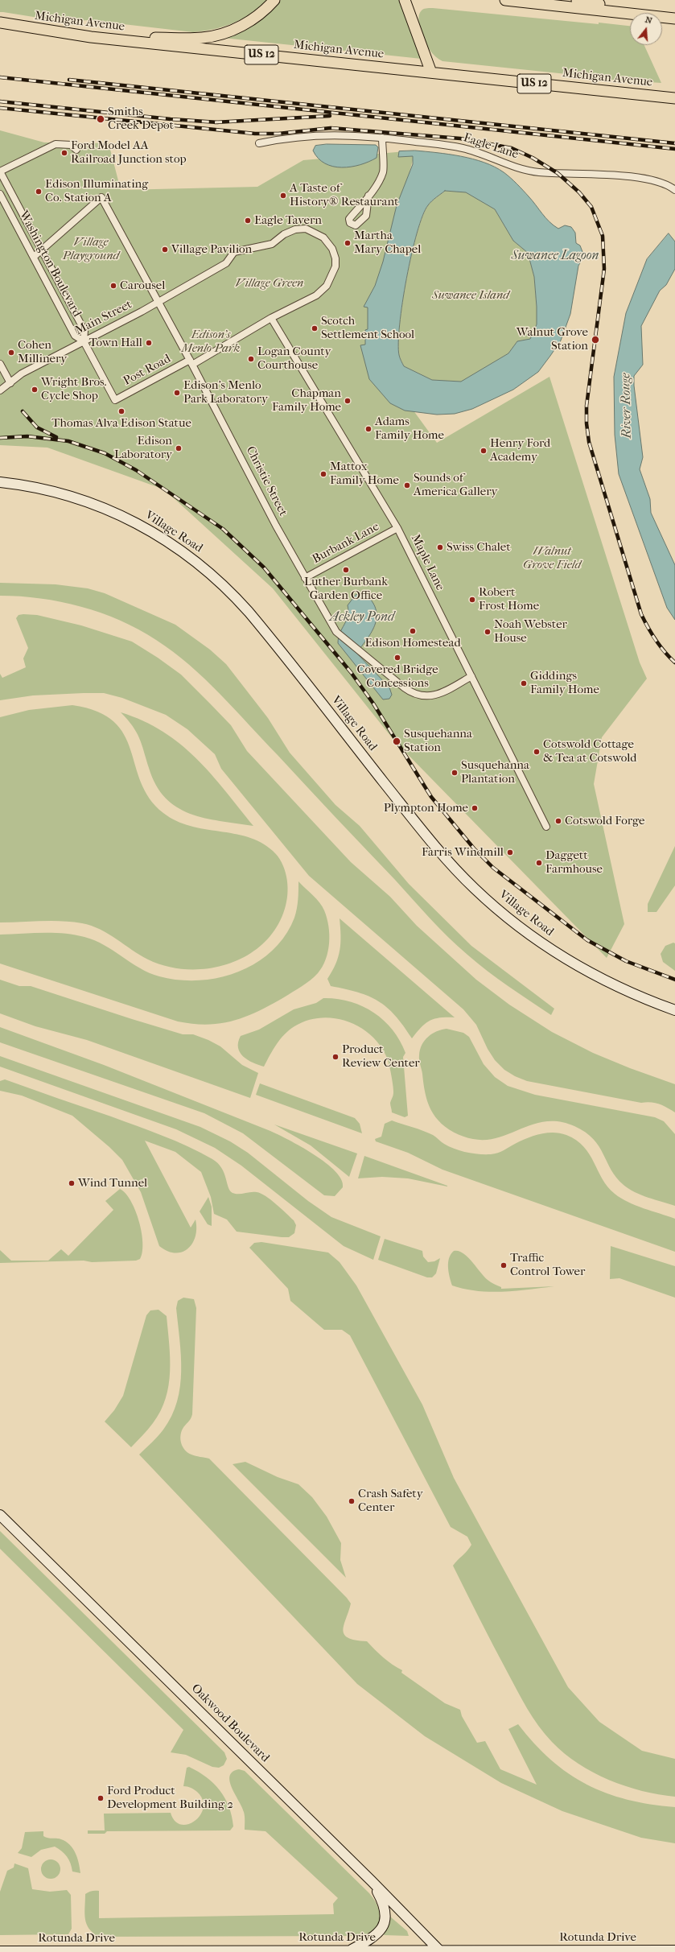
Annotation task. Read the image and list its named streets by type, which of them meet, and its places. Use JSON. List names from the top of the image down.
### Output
{
  "streets": {
    "main road": [
      "Michigan Avenue",
      "US 12",
      "Village Road",
      "Oakwood Boulevard",
      "Rotunda Drive"
    ],
    "street": [
      "Eagle Lane",
      "Washington Boulevard",
      "Main Street",
      "Post Road",
      "Christie Street",
      "Burbank Lane",
      "Maple Lane"
    ]
  },
  "crossings": [
    ["Washington Boulevard", "Main Street"],
    ["Washington Boulevard", "Post Road"],
    ["Washington Boulevard", "Christie Street"],
    ["Main Street", "Post Road"],
    ["Main Street", "Christie Street"],
    ["Main Street", "Maple Lane"],
    ["Post Road", "Christie Street"],
    ["Post Road", "Maple Lane"],
    ["Christie Street", "Burbank Lane"],
    ["Christie Street", "Maple Lane"],
    ["Burbank Lane", "Maple Lane"],
    ["Oakwood Boulevard", "Rotunda Drive"]
  ],
  "water": ["Suwanee Lagoon", "River Rouge", "Ackley Pond"],
  "parks": [
    "Village Playground",
    "Village Green",
    "Suwanee Island",
    "Edison's Menlo Park",
    "Walnut Grove Field"
  ],
  "places": [
    "Smiths Creek Depot",
    "Ford Model AA Railroad Junction stop",
    "Edison Illuminating Co. Station A",
    "A Taste of History® Restaurant",
    "Eagle Tavern",
    "Martha Mary Chapel",
    "Village Pavilion",
    "Carousel",
    "Scotch Settlement School",
    "Walnut Grove Station",
    "Town Hall",
    "Cohen Millinery",
    "Logan County Courthouse",
    "Wright Bros. Cycle Shop",
    "Edison's Menlo Park Laboratory",
    "Chapman Family Home",
    "Thomas Alva Edison Statue",
    "Adams Family Home",
    "Edison Laboratory",
    "Henry Ford Academy",
    "Mattox Family Home",
    "Sounds of America Gallery",
    "Swiss Chalet",
    "Luther Burbank Garden Office",
    "Robert Frost Home",
    "Edison Homestead",
    "Noah Webster House",
    "Covered Bridge Concessions",
    "Giddings Family Home",
    "Susquehanna Station",
    "Cotswold Cottage & Tea at Cotswold",
    "Susquehanna Plantation",
    "Plympton Home",
    "Cotswold Forge",
    "Farris Windmill",
    "Daggett Farmhouse",
    "Product Review Center",
    "Wind Tunnel",
    "Traffic Control Tower",
    "Crash Safety Center",
    "Ford Product Development Building 2"
  ],
  "north": "top"
}
